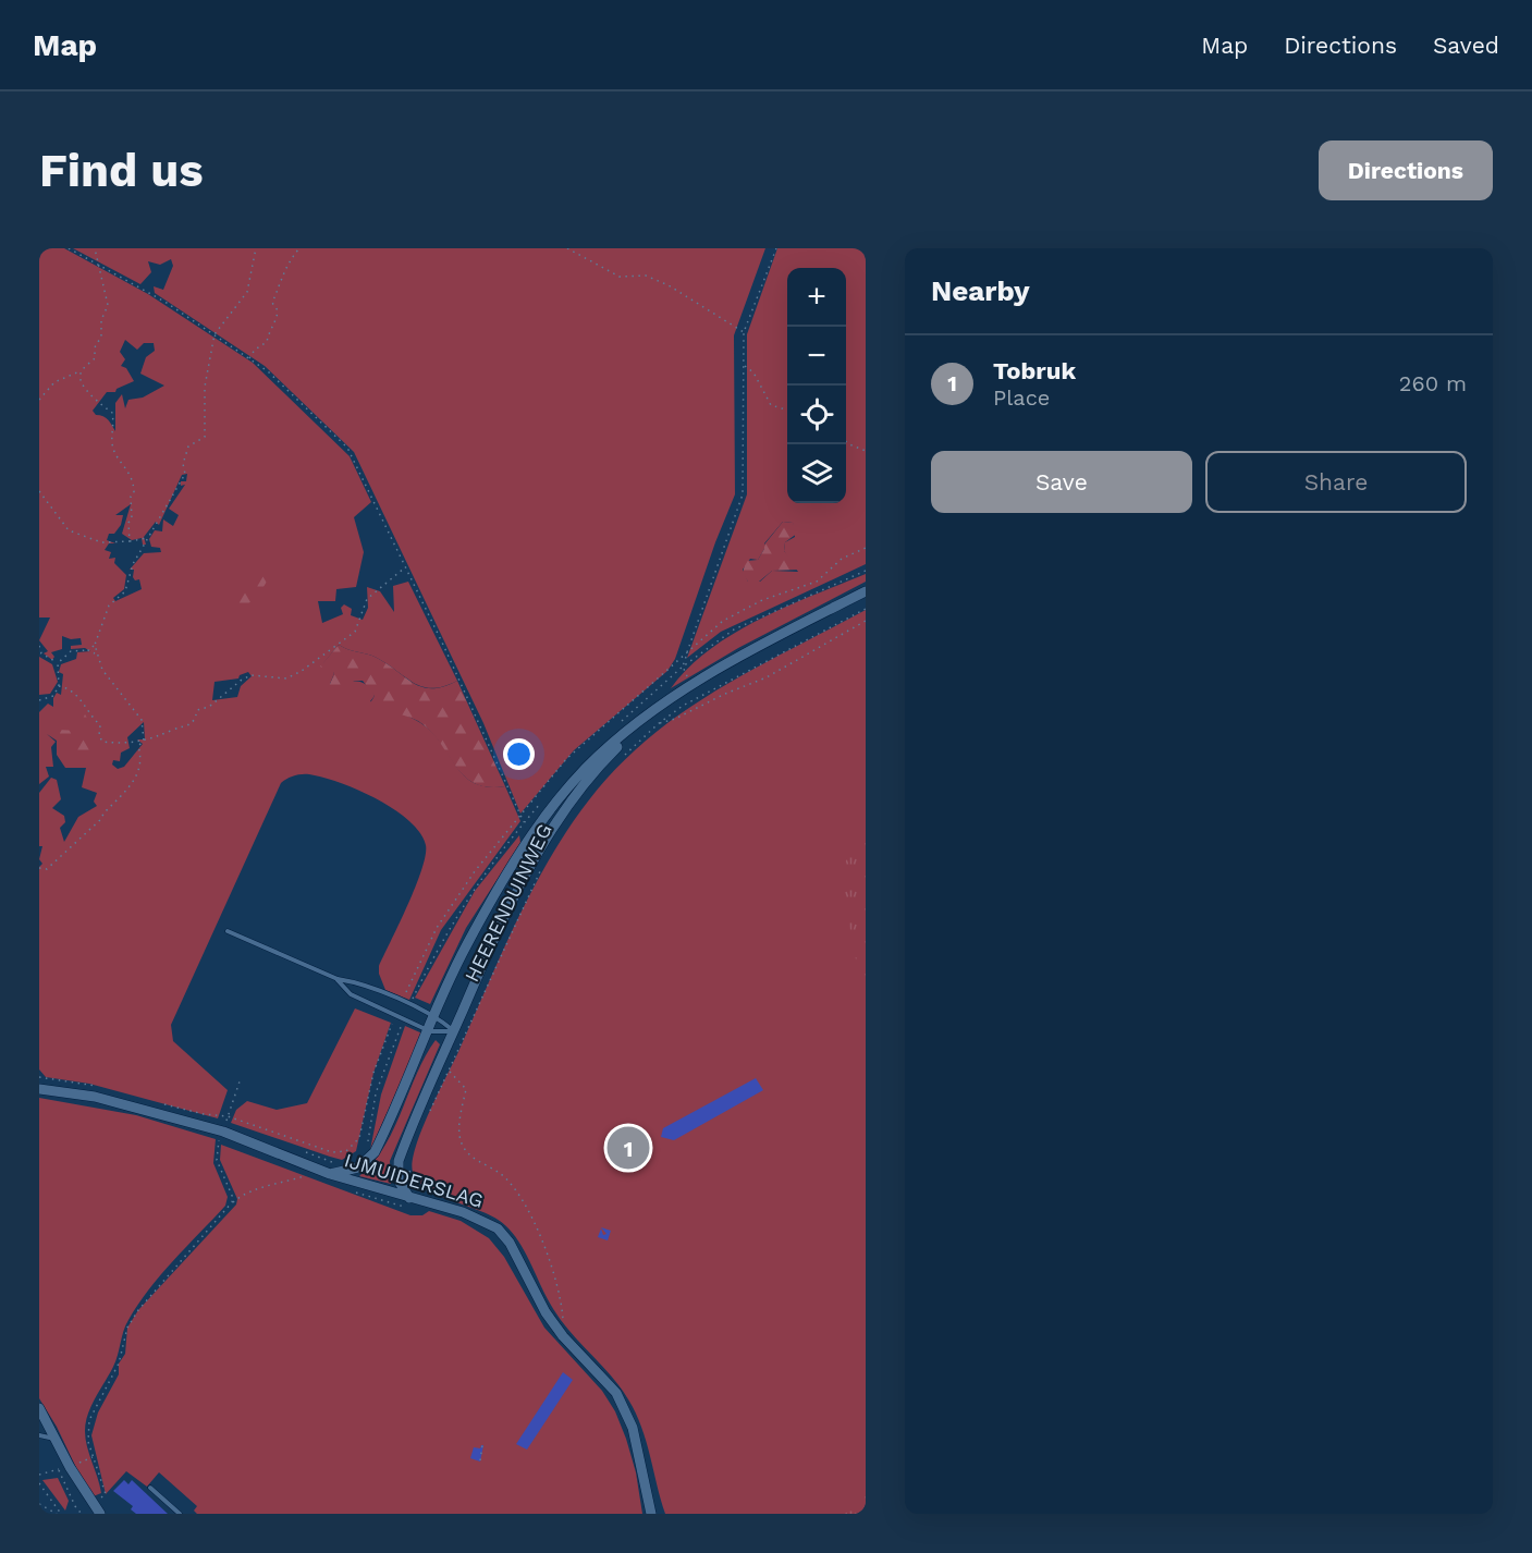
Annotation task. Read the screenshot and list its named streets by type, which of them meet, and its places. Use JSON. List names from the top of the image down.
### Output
{
  "streets": {
    "street": ["HEERENDUINWEG", "IJMUIDERSLAG"]
  },
  "crossings": [
    ["HEERENDUINWEG", "IJMUIDERSLAG"]
  ],
  "page": {
    "header": "Map",
    "nav": ["Map", "Directions", "Saved"],
    "buttons": [
      "Directions",
      ["Save", "Share"]
    ],
    "title": "Find us",
    "heading": "Nearby",
    "map_buttons": ["+", "−"],
    "list": [
      {
        "mark": "1",
        "name": "Tobruk",
        "note": "Place",
        "value": "260 m"
      }
    ],
    "pins": "1"
  }
}
